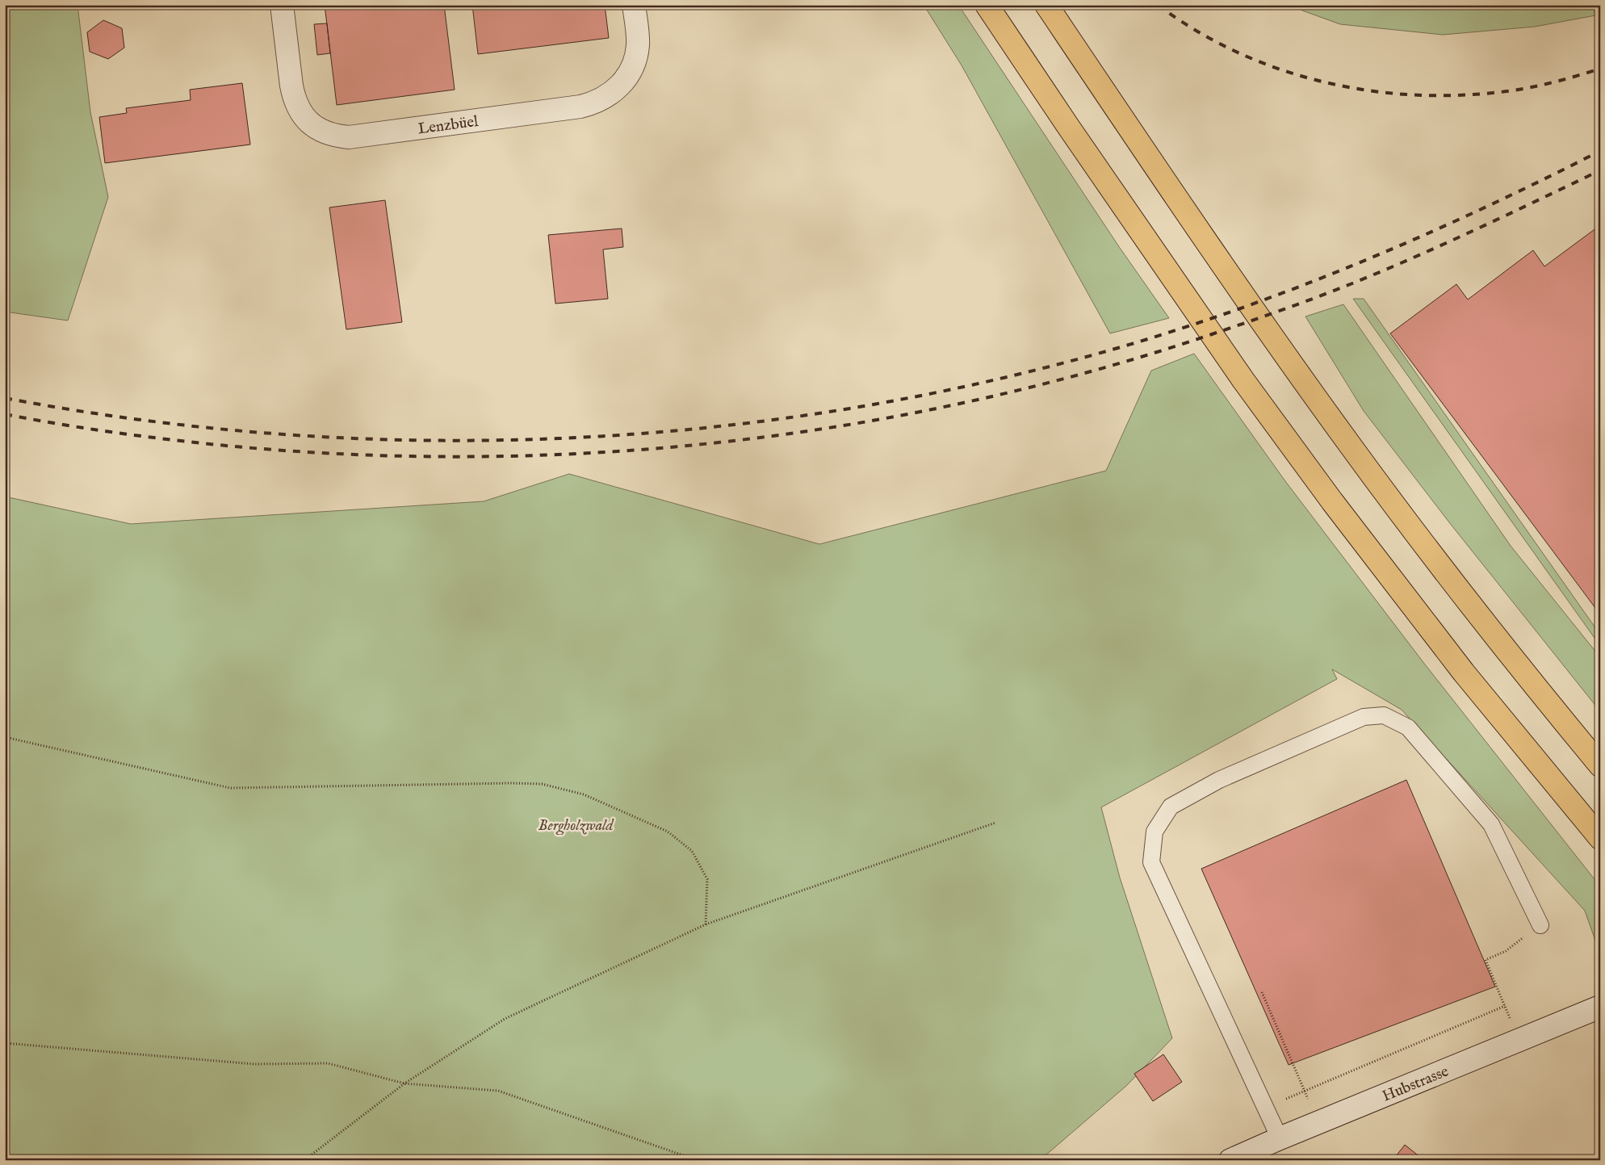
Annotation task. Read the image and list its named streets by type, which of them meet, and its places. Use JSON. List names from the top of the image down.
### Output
{
  "streets": {
    "street": ["Lenzbüel", "Hubstrasse"]
  },
  "parks": ["Bergholzwald"]
}
